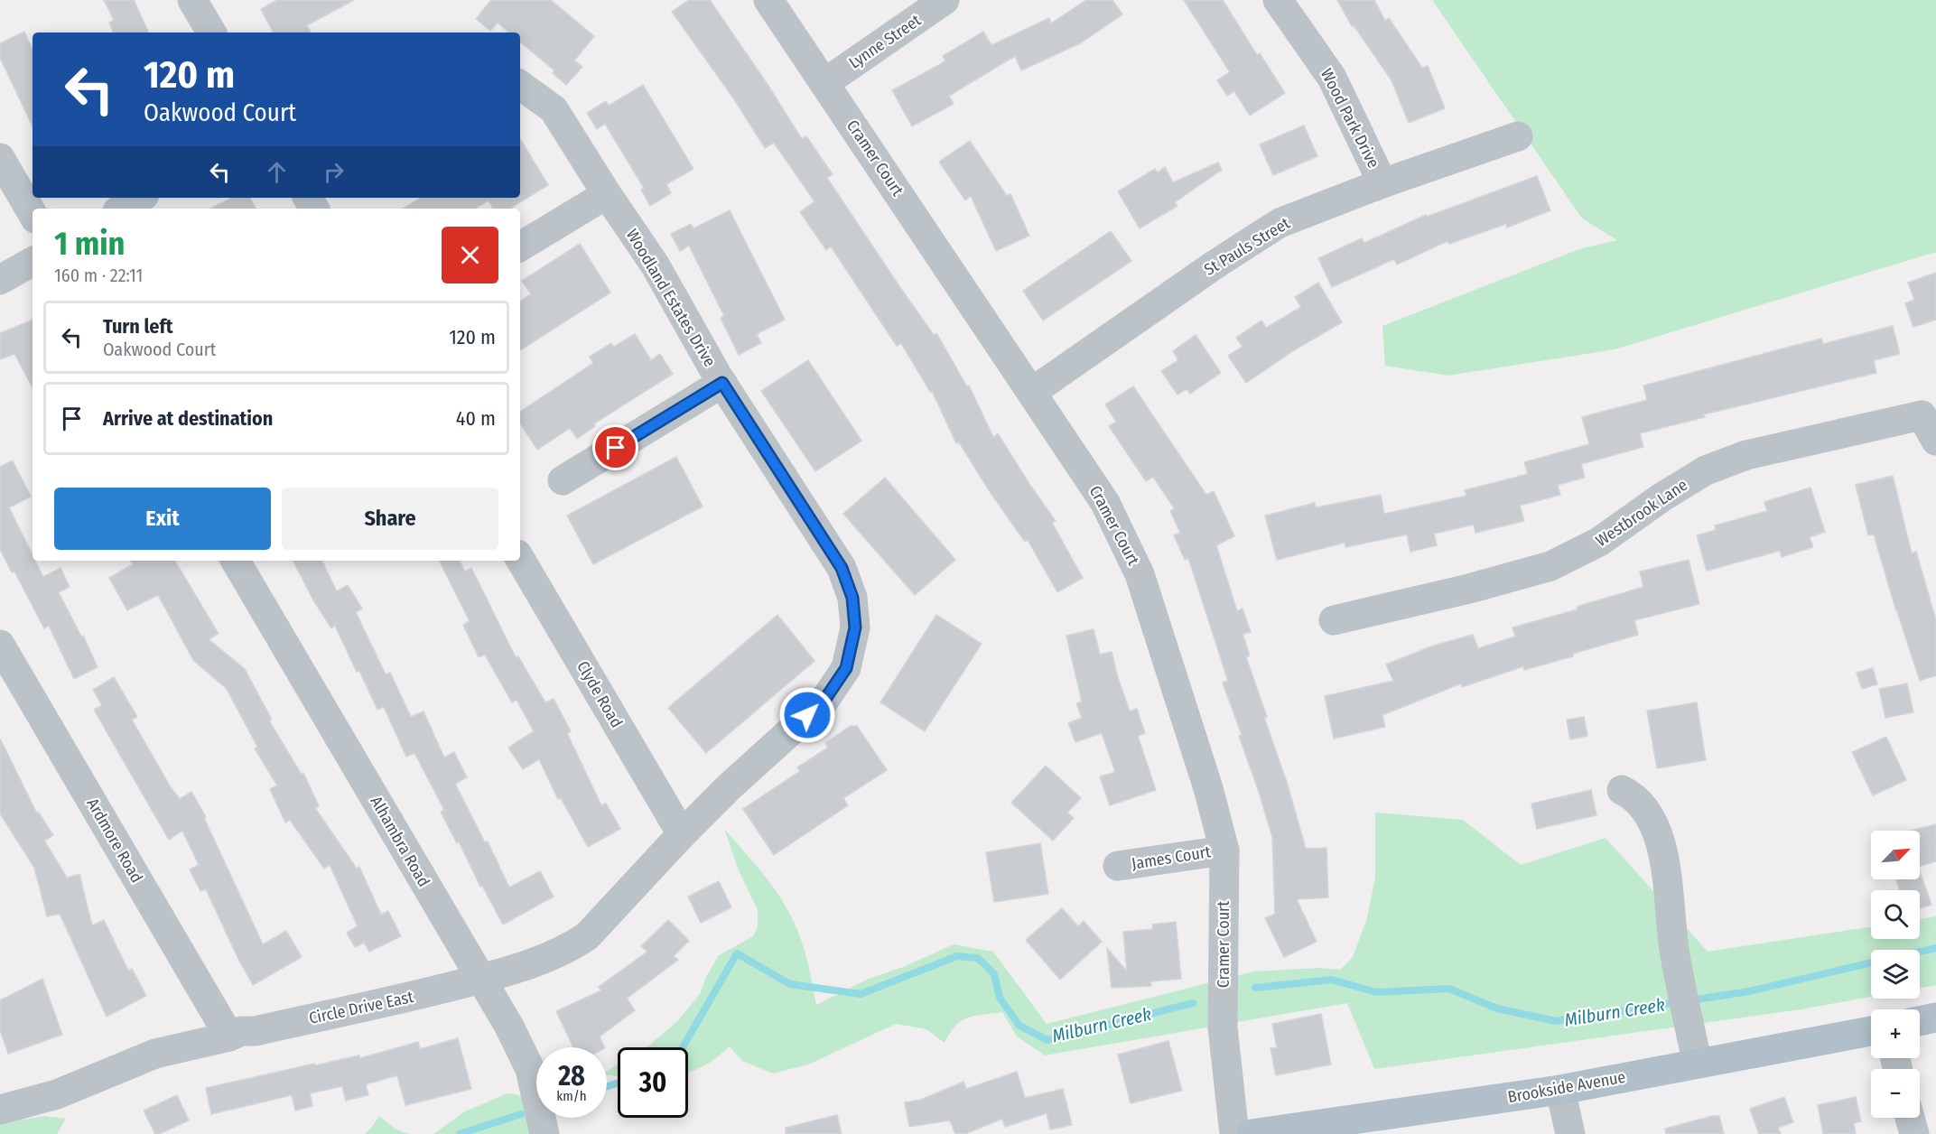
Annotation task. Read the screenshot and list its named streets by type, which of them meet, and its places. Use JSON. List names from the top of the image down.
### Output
{
  "streets": {
    "main road": ["Brookside Avenue"],
    "street": [
      "Lynne Street",
      "Wood Park Drive",
      "Cramer Court",
      "St Pauls Street",
      "Woodland Estates Drive",
      "Westbrook Lane",
      "Clyde Road",
      "Ardmore Road",
      "Alhambra Road",
      "James Court",
      "Circle Drive East"
    ]
  },
  "crossings": [
    ["Lynne Street", "Cramer Court"],
    ["Wood Park Drive", "St Pauls Street"],
    ["Cramer Court", "St Pauls Street"],
    ["Cramer Court", "James Court"],
    ["Woodland Estates Drive", "Clyde Road"],
    ["Woodland Estates Drive", "Circle Drive East"],
    ["Clyde Road", "Circle Drive East"],
    ["Ardmore Road", "Circle Drive East"],
    ["Alhambra Road", "Circle Drive East"]
  ],
  "water": ["Milburn Creek"],
  "north": "top right",
  "page": {
    "turn": ["120 m", "Oakwood Court"],
    "heading": ["1 min", "160 m · 22:11"],
    "list": [
      {
        "name": "Turn left",
        "note": "Oakwood Court",
        "value": "120 m"
      },
      {
        "name": "Arrive at destination",
        "value": "40 m"
      }
    ],
    "buttons": ["Exit", "Share"],
    "map_buttons": ["+", "−"],
    "speed": "28 km/h",
    "limit": "30"
  }
}
